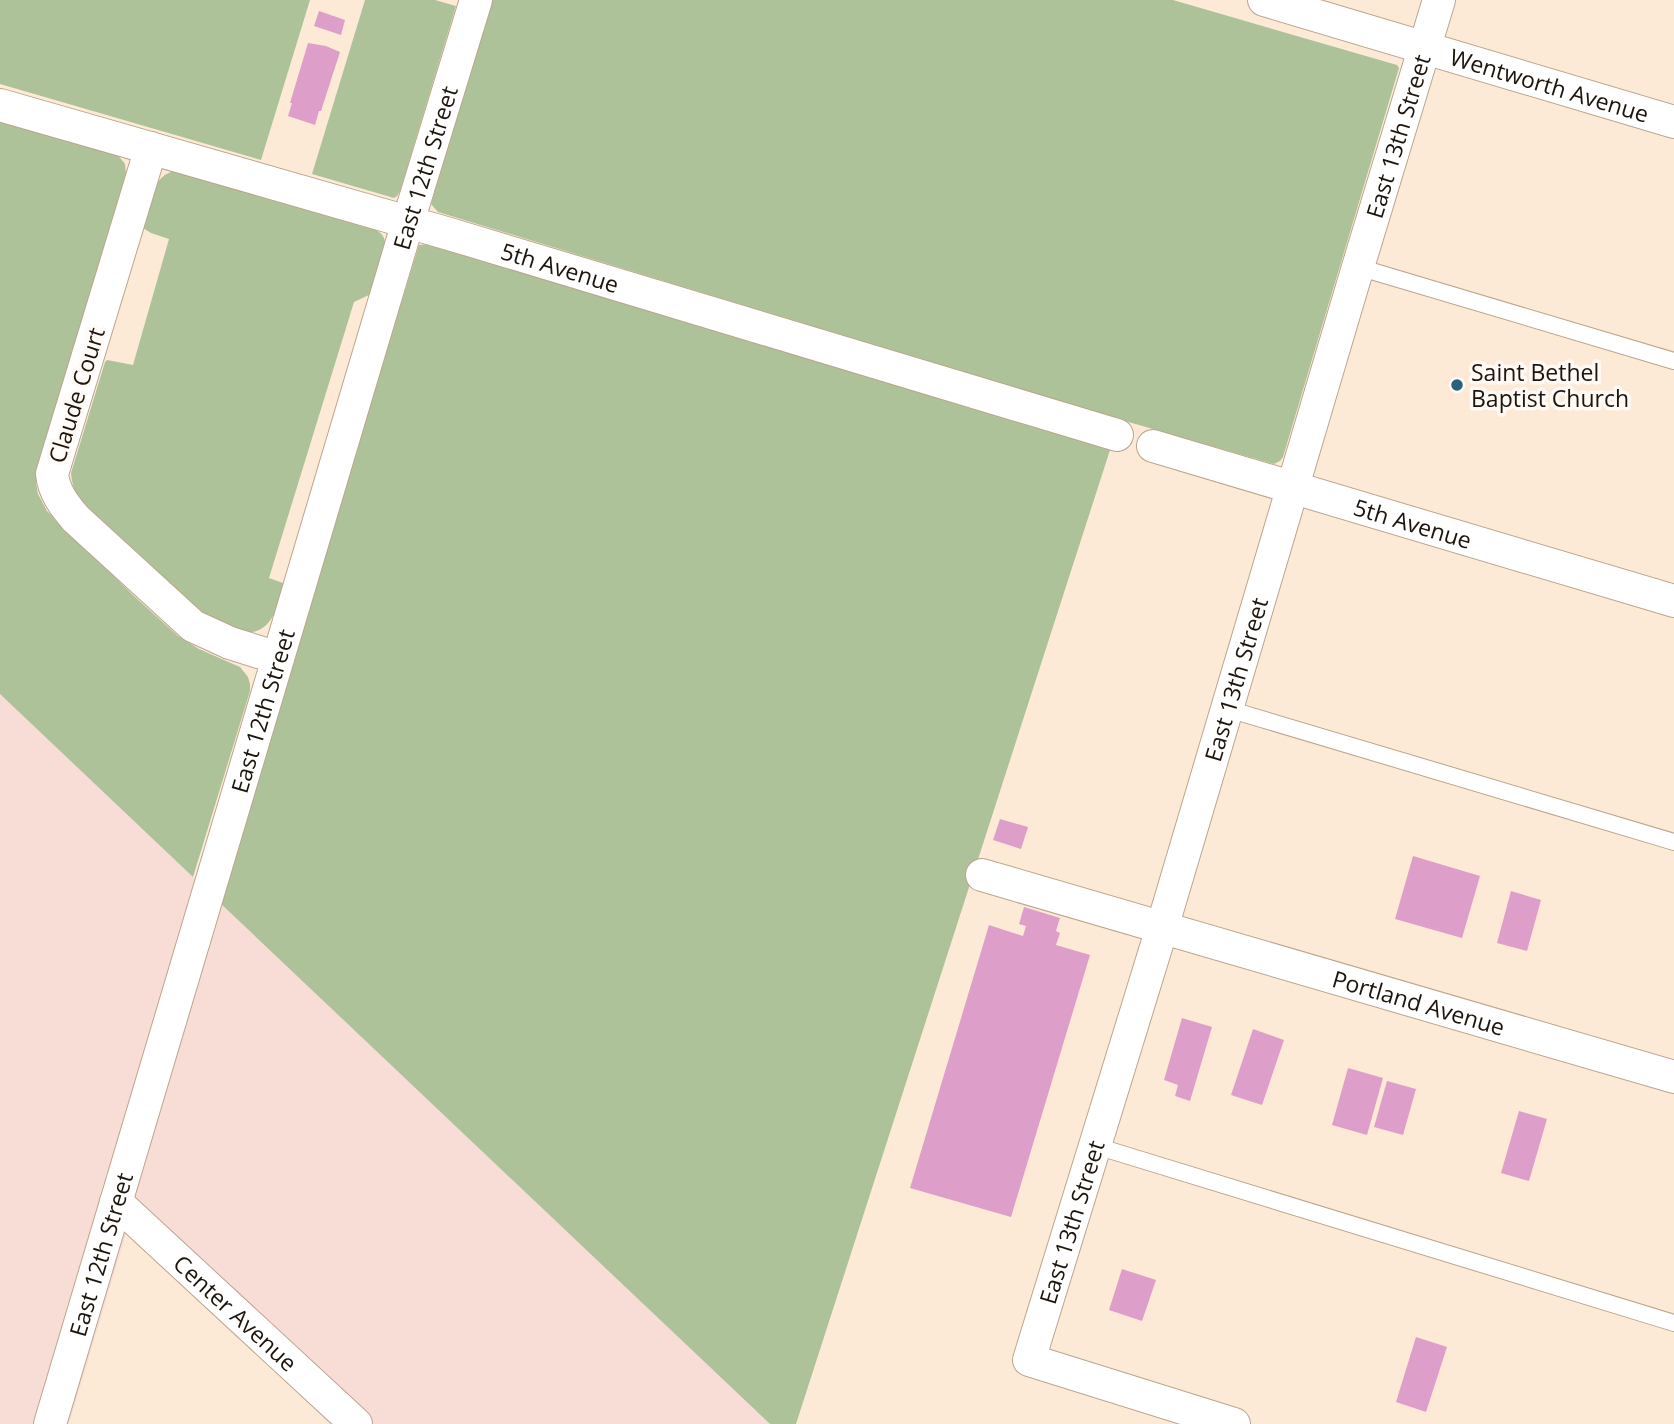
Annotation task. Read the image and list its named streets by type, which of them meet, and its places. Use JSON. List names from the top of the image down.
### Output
{
  "streets": {
    "street": [
      "Wentworth Avenue",
      "East 13th Street",
      "East 12th Street",
      "5th Avenue",
      "Claude Court",
      "Portland Avenue",
      "Center Avenue"
    ]
  },
  "crossings": [
    ["Wentworth Avenue", "East 13th Street"],
    ["East 13th Street", "5th Avenue"],
    ["East 13th Street", "Portland Avenue"],
    ["East 12th Street", "5th Avenue"],
    ["East 12th Street", "Claude Court"],
    ["East 12th Street", "Center Avenue"],
    ["5th Avenue", "Claude Court"]
  ],
  "places": ["Saint Bethel Baptist Church"]
}
